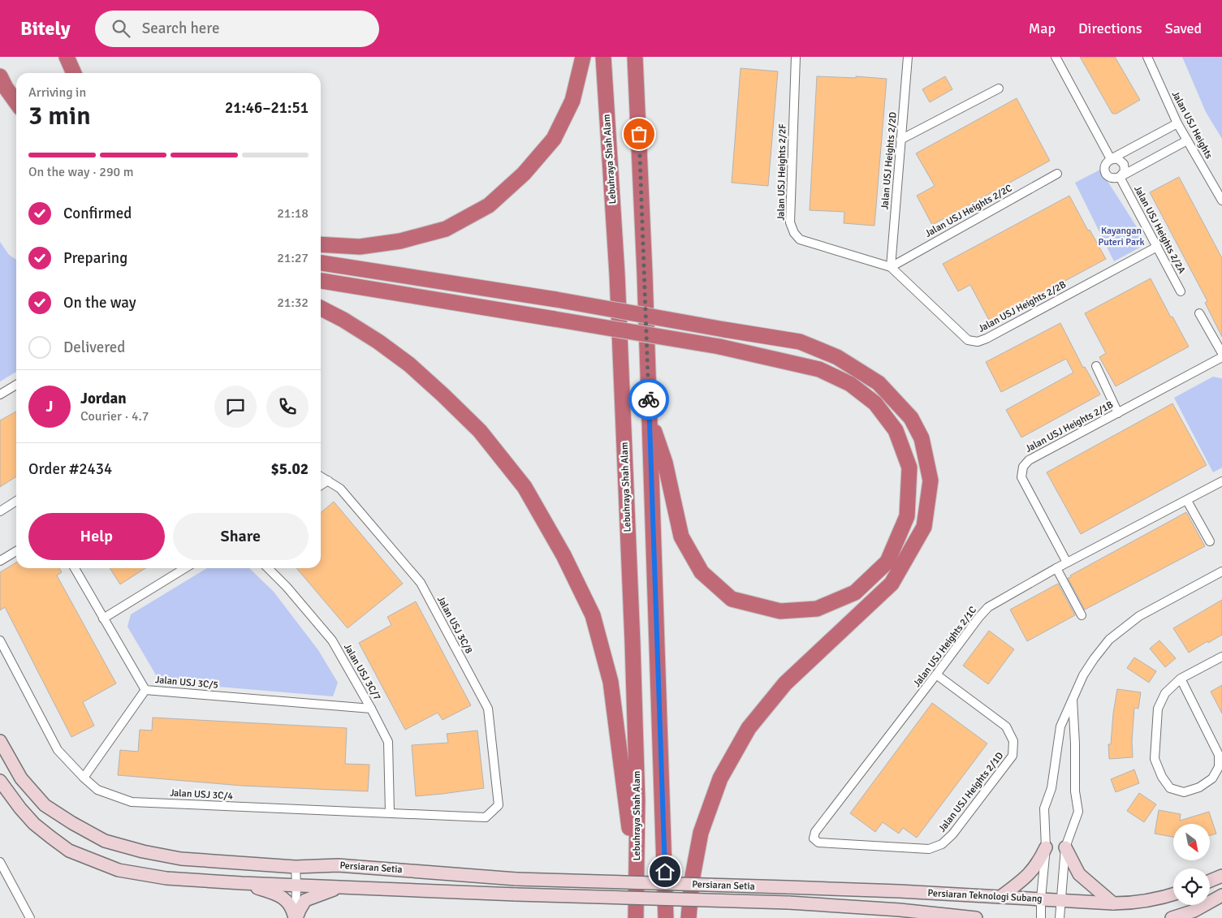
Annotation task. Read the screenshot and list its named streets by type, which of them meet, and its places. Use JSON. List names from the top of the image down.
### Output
{
  "streets": {
    "highway": ["Lebuhraya Shah Alam"],
    "main road": ["Persiaran Setia", "Persiaran Teknologi Subang"],
    "street": [
      "Jalan USJ Heights",
      "Jalan USJ Heights 2/2D",
      "Jalan USJ Heights 2/2F",
      "Jalan USJ Heights 2/2C",
      "Jalan USJ Heights 2/2A",
      "Jalan USJ Heights 2/2B",
      "Jalan USJ Heights 2/1B",
      "Jalan USJ 3C/8",
      "Jalan USJ Heights 2/1C",
      "Jalan USJ 3C/7",
      "Jalan USJ 3C/5",
      "Jalan USJ Heights 2/1D",
      "Jalan USJ 3C/4"
    ]
  },
  "crossings": [
    ["Jalan USJ Heights 2/2D", "Jalan USJ Heights 2/2F"],
    ["Jalan USJ Heights 2/2D", "Jalan USJ Heights 2/2C"],
    ["Jalan USJ Heights 2/2D", "Jalan USJ Heights 2/2B"],
    ["Jalan USJ Heights 2/2F", "Jalan USJ Heights 2/2C"],
    ["Jalan USJ Heights 2/2F", "Jalan USJ Heights 2/2B"],
    ["Jalan USJ Heights 2/2C", "Jalan USJ Heights 2/2B"],
    ["Jalan USJ Heights 2/2A", "Jalan USJ Heights 2/2B"],
    ["Jalan USJ Heights 2/1B", "Jalan USJ Heights 2/1C"],
    ["Jalan USJ 3C/8", "Jalan USJ 3C/4"],
    ["Jalan USJ Heights 2/1C", "Jalan USJ Heights 2/1D"],
    ["Jalan USJ 3C/7", "Jalan USJ 3C/5"],
    ["Jalan USJ 3C/7", "Jalan USJ 3C/4"],
    ["Persiaran Setia", "Persiaran Teknologi Subang"]
  ],
  "parks": ["Kayangan Puteri Park"],
  "north": "bottom right",
  "page": {
    "header": "Bitely",
    "search": "Search here",
    "nav": ["Map", "Directions", "Saved"],
    "heading": ["3 min", "Arriving in", "21:46–21:51"],
    "panel": [
      "Jordan",
      "Courier · 4.7",
      "Order #2434",
      "$5.02"
    ],
    "bar": "On the way · 290 m",
    "list": [
      ["Confirmed", "21:18"],
      ["Preparing", "21:27"],
      ["On the way", "21:32"],
      "Delivered"
    ],
    "round": "J",
    "buttons": ["Help", "Share"]
  }
}
